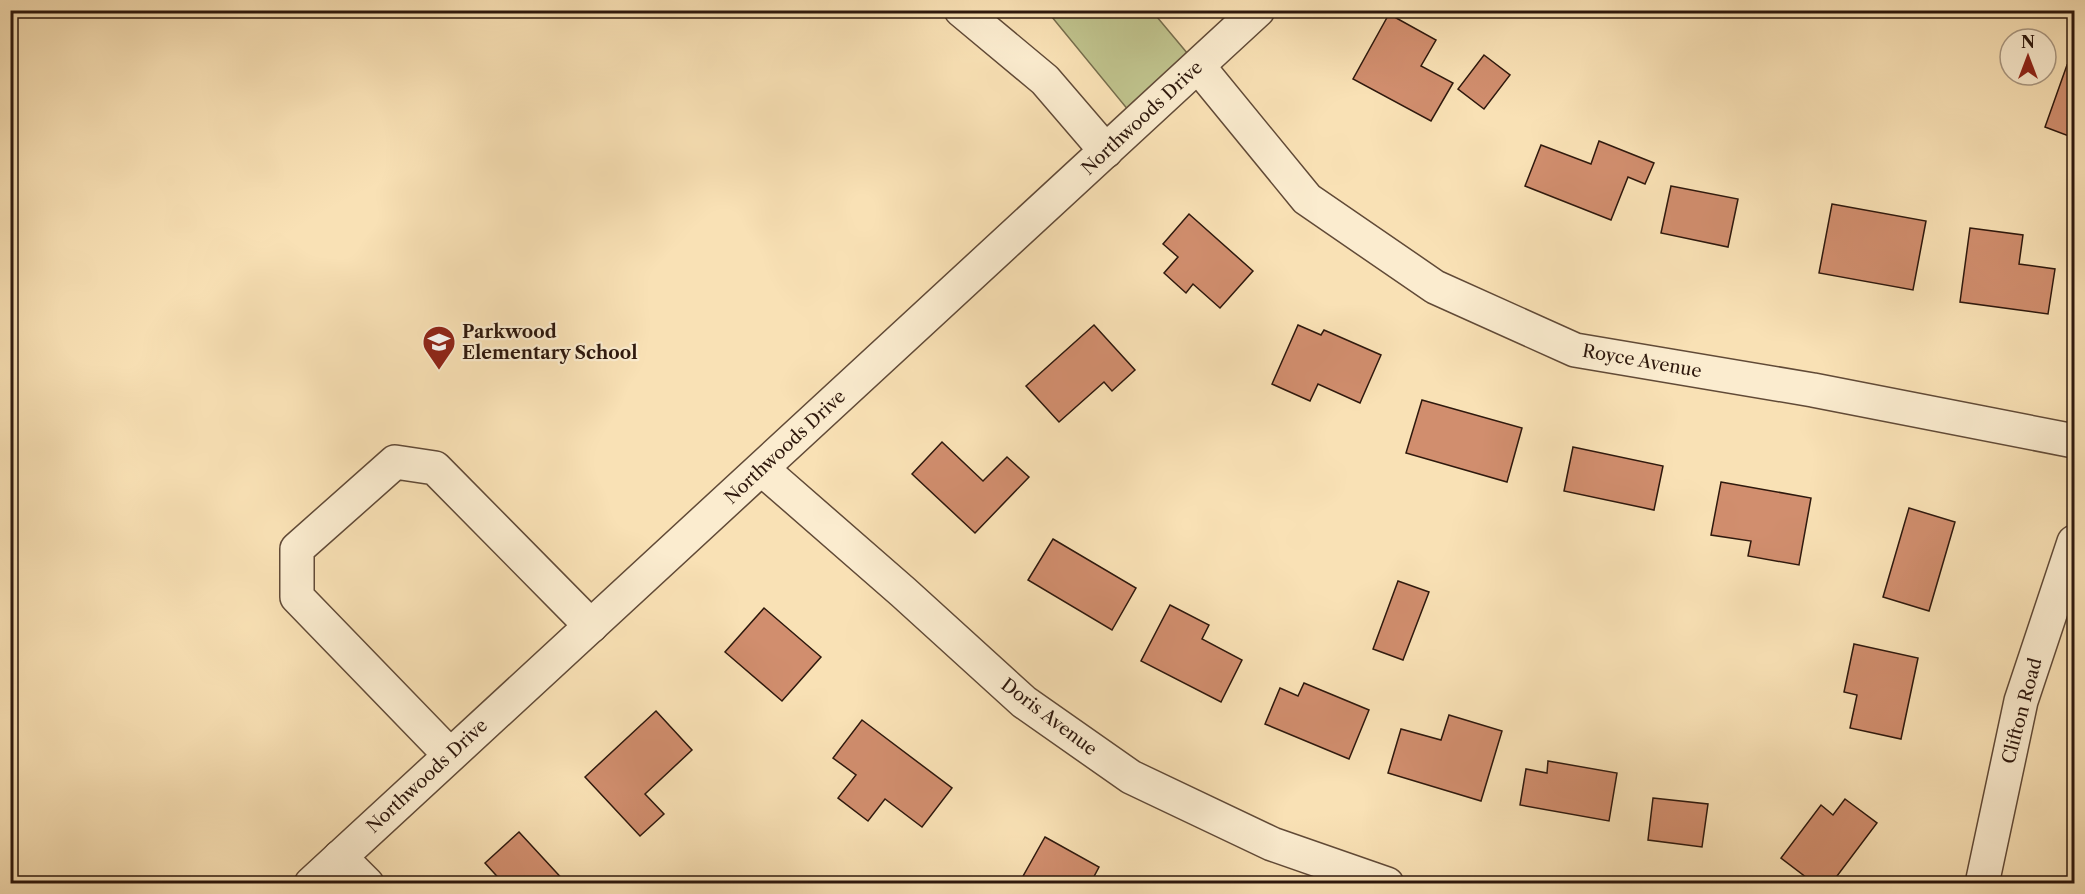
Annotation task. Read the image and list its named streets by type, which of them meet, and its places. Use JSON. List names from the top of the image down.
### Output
{
  "streets": {
    "street": [
      "Northwoods Drive",
      "Royce Avenue",
      "Clifton Road",
      "Doris Avenue"
    ]
  },
  "crossings": [
    ["Northwoods Drive", "Royce Avenue"],
    ["Northwoods Drive", "Doris Avenue"]
  ],
  "places": {
    "school or university": ["Parkwood Elementary School"]
  },
  "north": "top"
}
